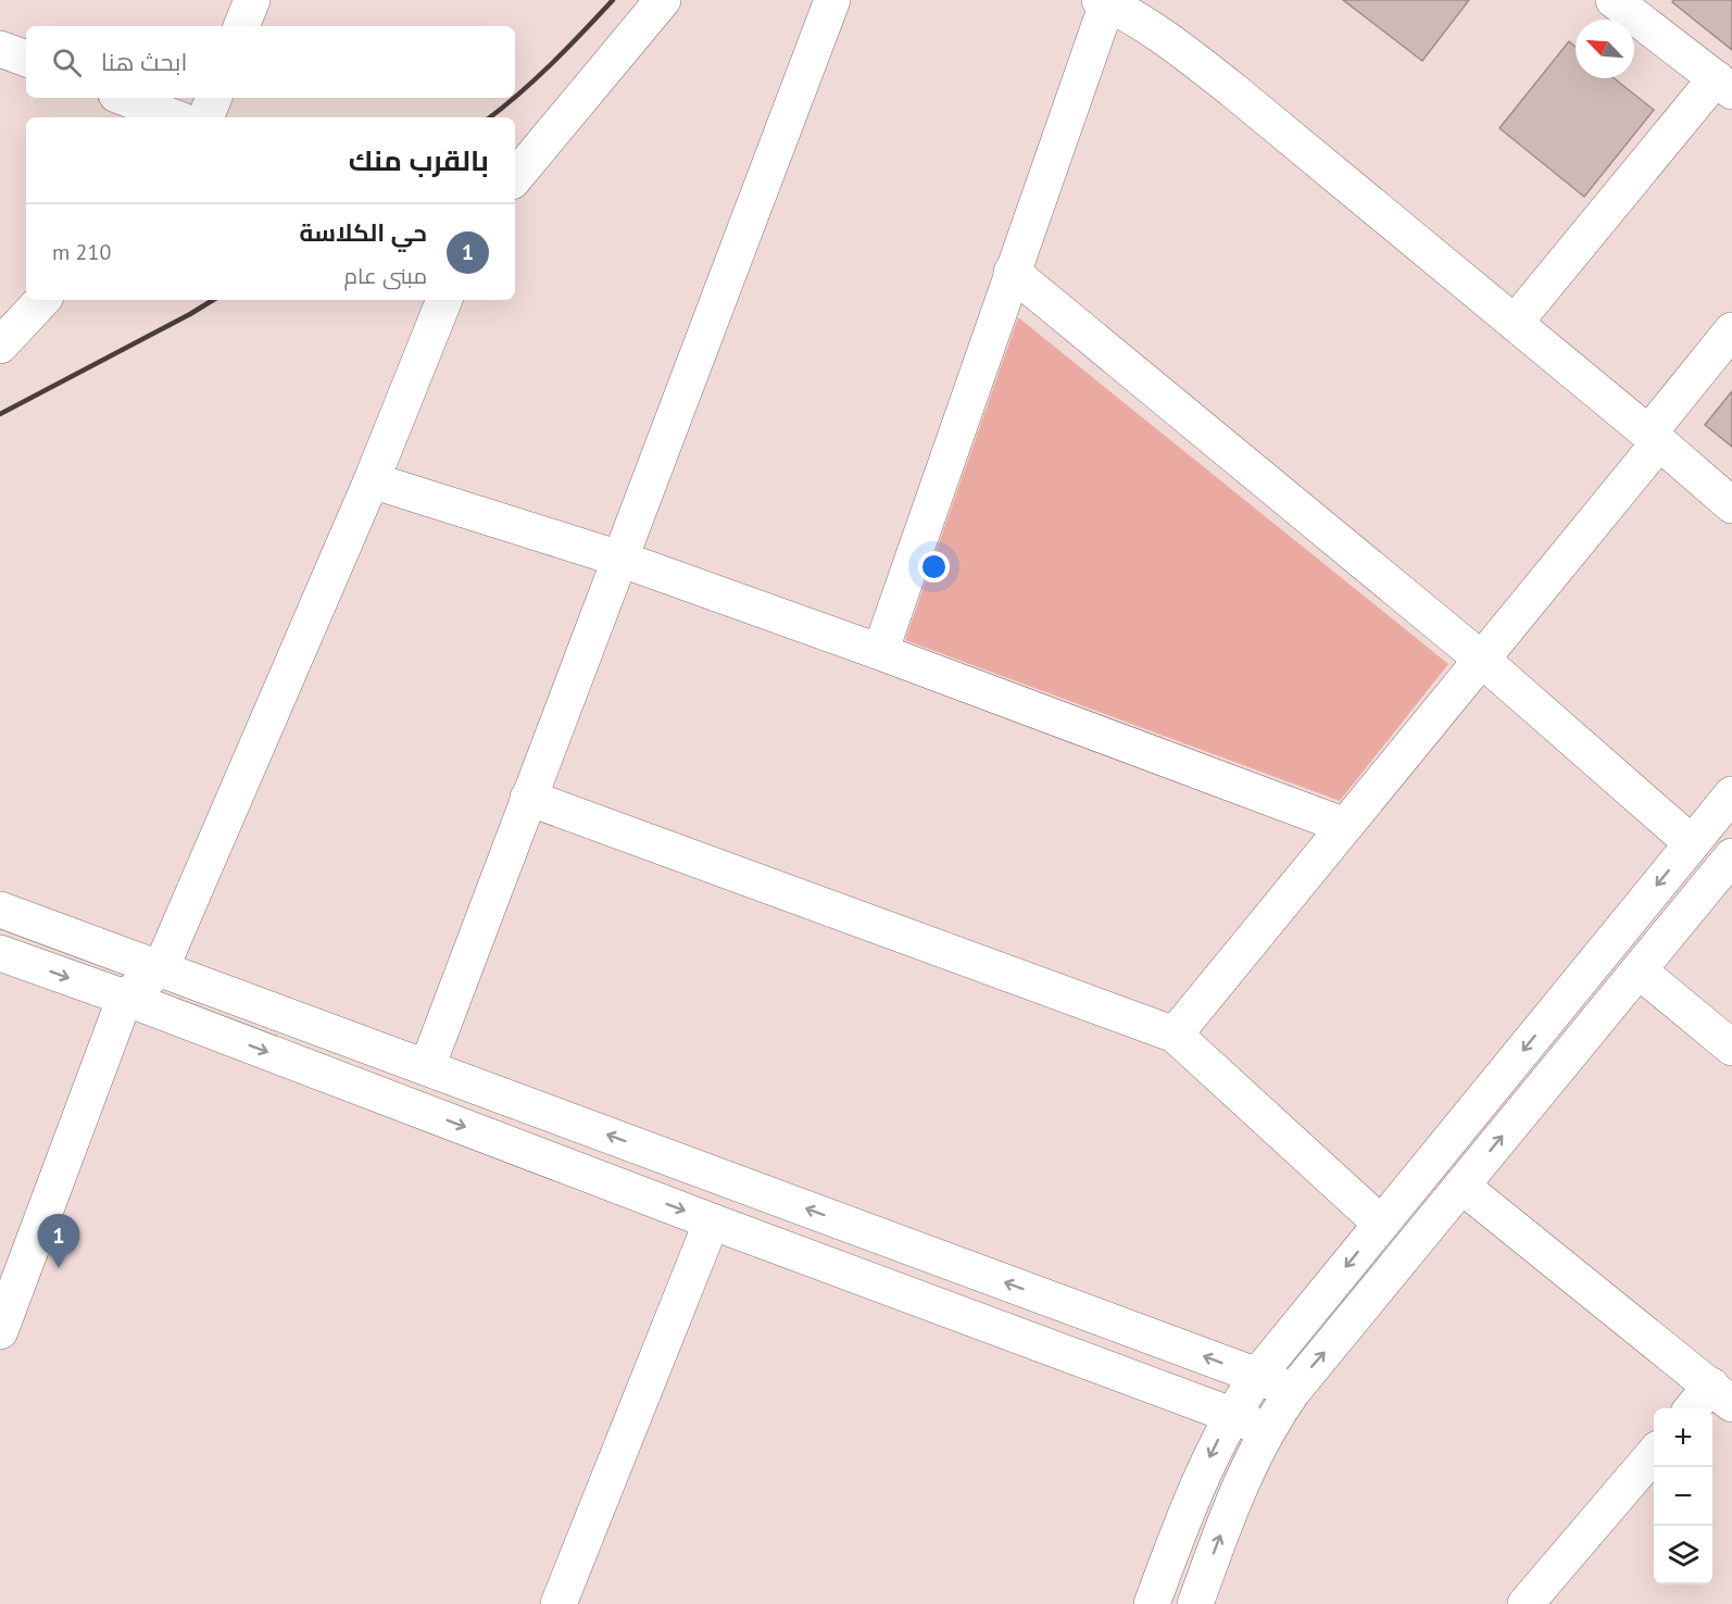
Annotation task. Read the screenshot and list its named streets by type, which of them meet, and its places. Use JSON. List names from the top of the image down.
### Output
{
  "north": "top left",
  "page": {
    "search": "ابحث هنا",
    "heading": "بالقرب منك",
    "list": [
      {
        "mark": "1",
        "name": "حي الكلاسة",
        "note": "مبنى عام",
        "value": "210 m"
      }
    ],
    "pins": "1",
    "map_buttons": ["+", "−"]
  }
}
